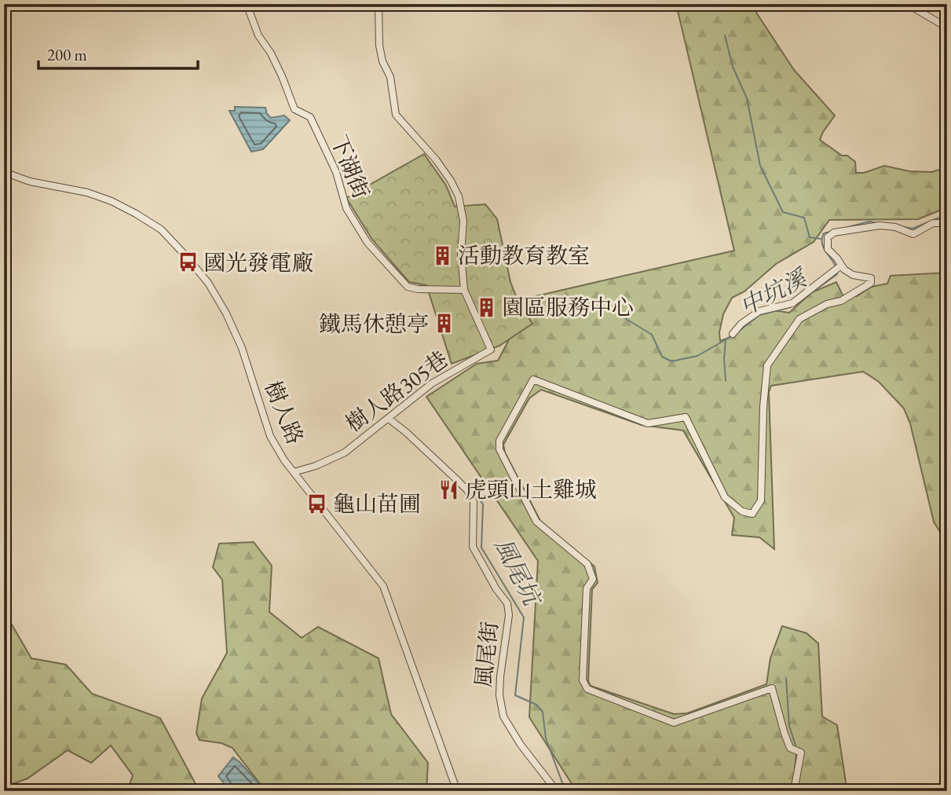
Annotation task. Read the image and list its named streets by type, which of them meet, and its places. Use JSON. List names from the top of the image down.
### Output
{
  "streets": {
    "street": [
      "下湖街",
      "樹人路305巷",
      "樹人路",
      "風尾街"
    ]
  },
  "crossings": [
    ["下湖街", "樹人路305巷"],
    ["樹人路305巷", "樹人路"],
    ["樹人路305巷", "風尾街"]
  ],
  "water": ["中坑溪", "風尾坑"],
  "places": {
    "building": ["活動教育教室", "園區服務中心", "鐵馬休憩亭"],
    "bus stop": ["國光發電廠", "龜山苗圃"],
    "restaurant": ["虎頭山土雞城"]
  },
  "scale_bar": "200 m"
}
